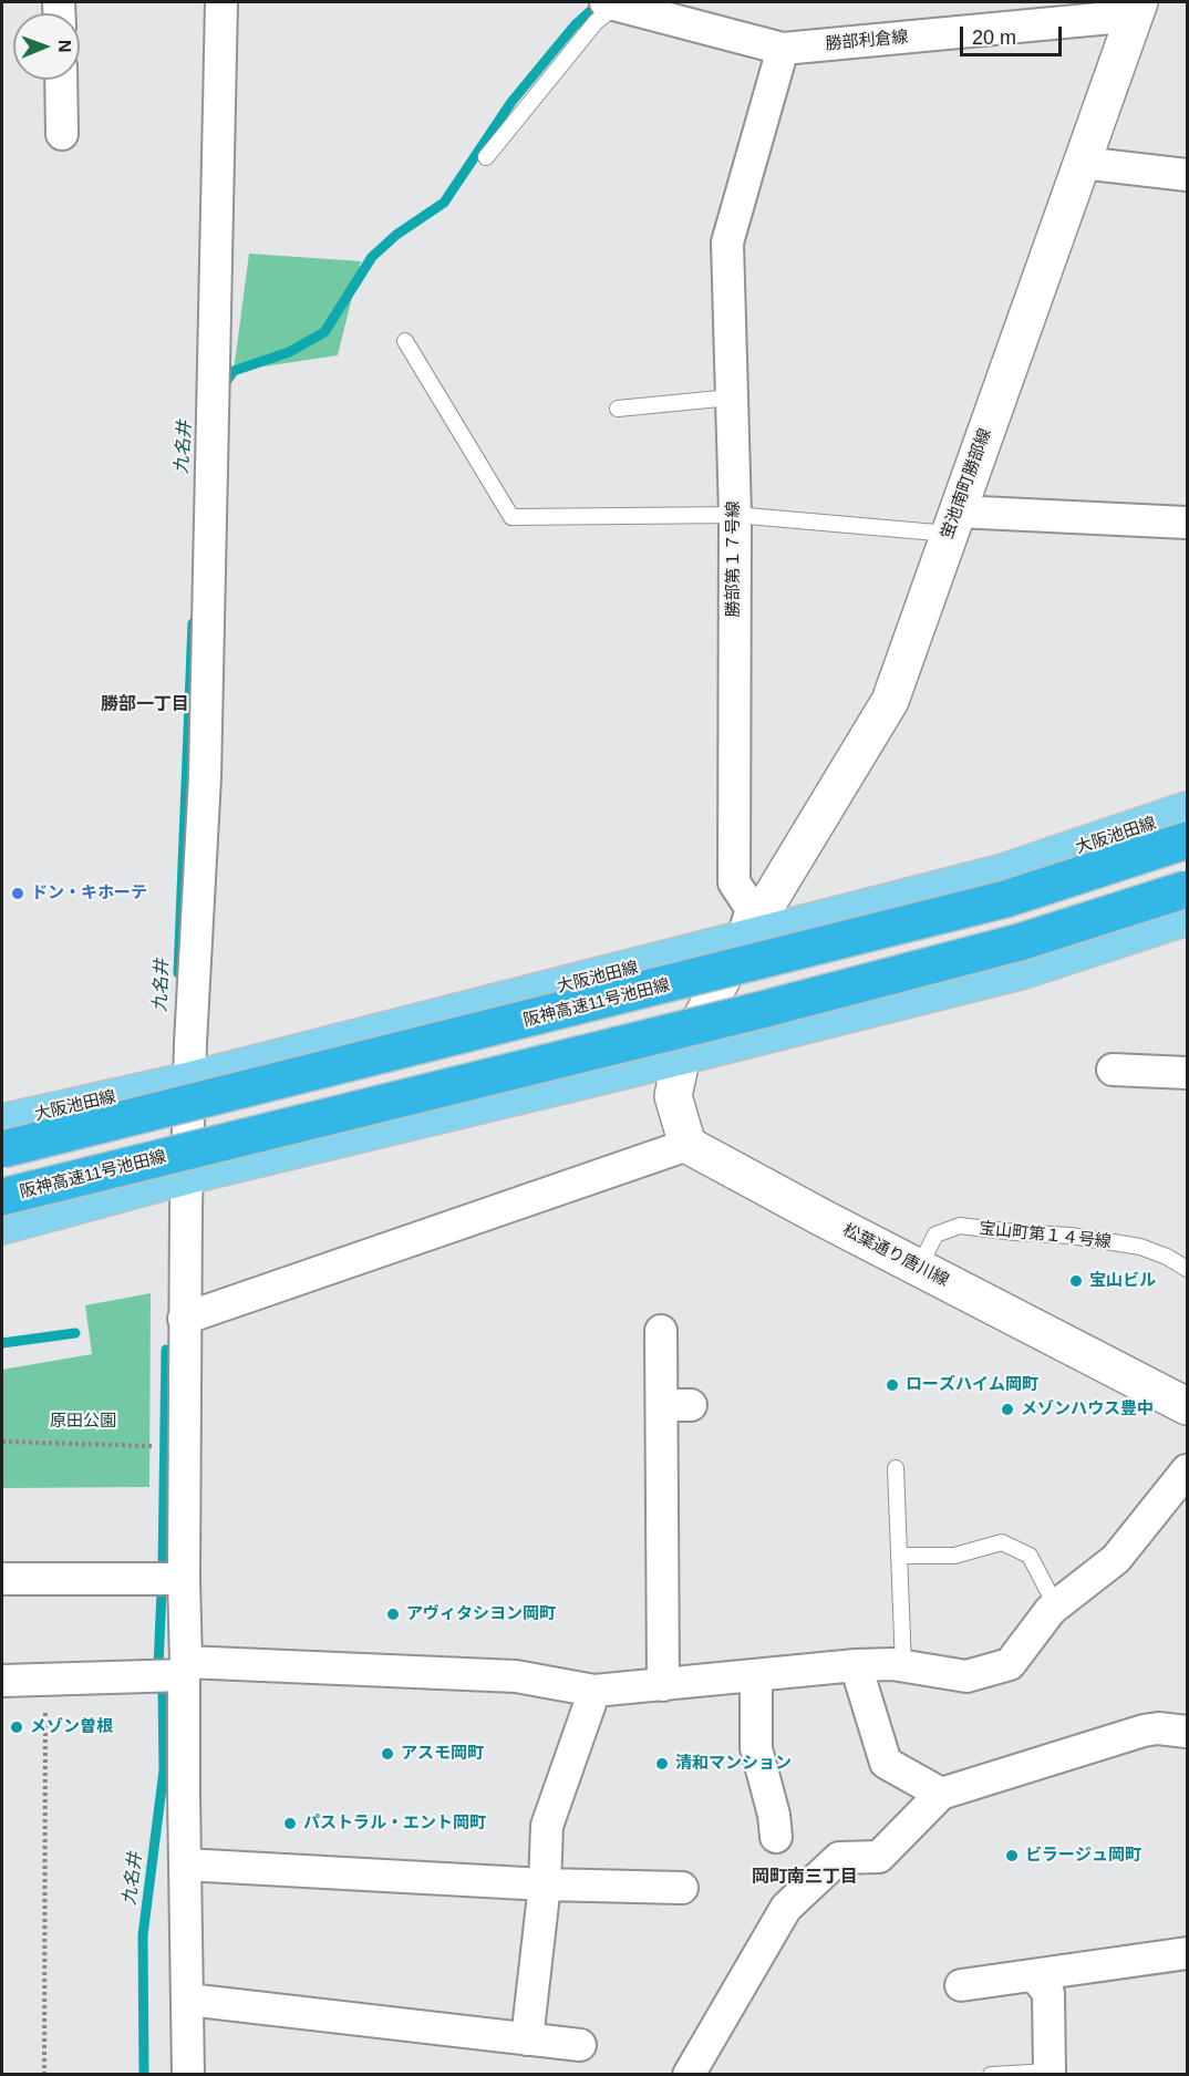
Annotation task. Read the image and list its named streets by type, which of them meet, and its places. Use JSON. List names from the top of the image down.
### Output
{
  "streets": {
    "highway": ["阪神高速11号池田線"],
    "main road": ["大阪池田線"],
    "street": [
      "勝部利倉線",
      "蛍池南町勝部線",
      "勝部第１７号線",
      "松葉通り唐川線"
    ],
    "lane": ["宝山町第１４号線"]
  },
  "crossings": [
    ["勝部利倉線", "蛍池南町勝部線"],
    ["勝部利倉線", "勝部第１７号線"],
    ["蛍池南町勝部線", "勝部第１７号線"],
    ["蛍池南町勝部線", "大阪池田線"],
    ["勝部第１７号線", "大阪池田線"],
    ["宝山町第１４号線", "松葉通り唐川線"]
  ],
  "districts": ["勝部一丁目", "岡町南三丁目"],
  "water": ["九名井"],
  "parks": ["原田公園"],
  "places": [
    "ドン・キホーテ",
    "宝山ビル",
    "ローズハイム岡町",
    "メゾンハウス豊中",
    "アヴィタシヨン岡町",
    "メゾン曽根",
    "アスモ岡町",
    "清和マンション",
    "パストラル・エント岡町",
    "ビラージュ岡町"
  ],
  "scale_bar": "20 m",
  "north": "right"
}
